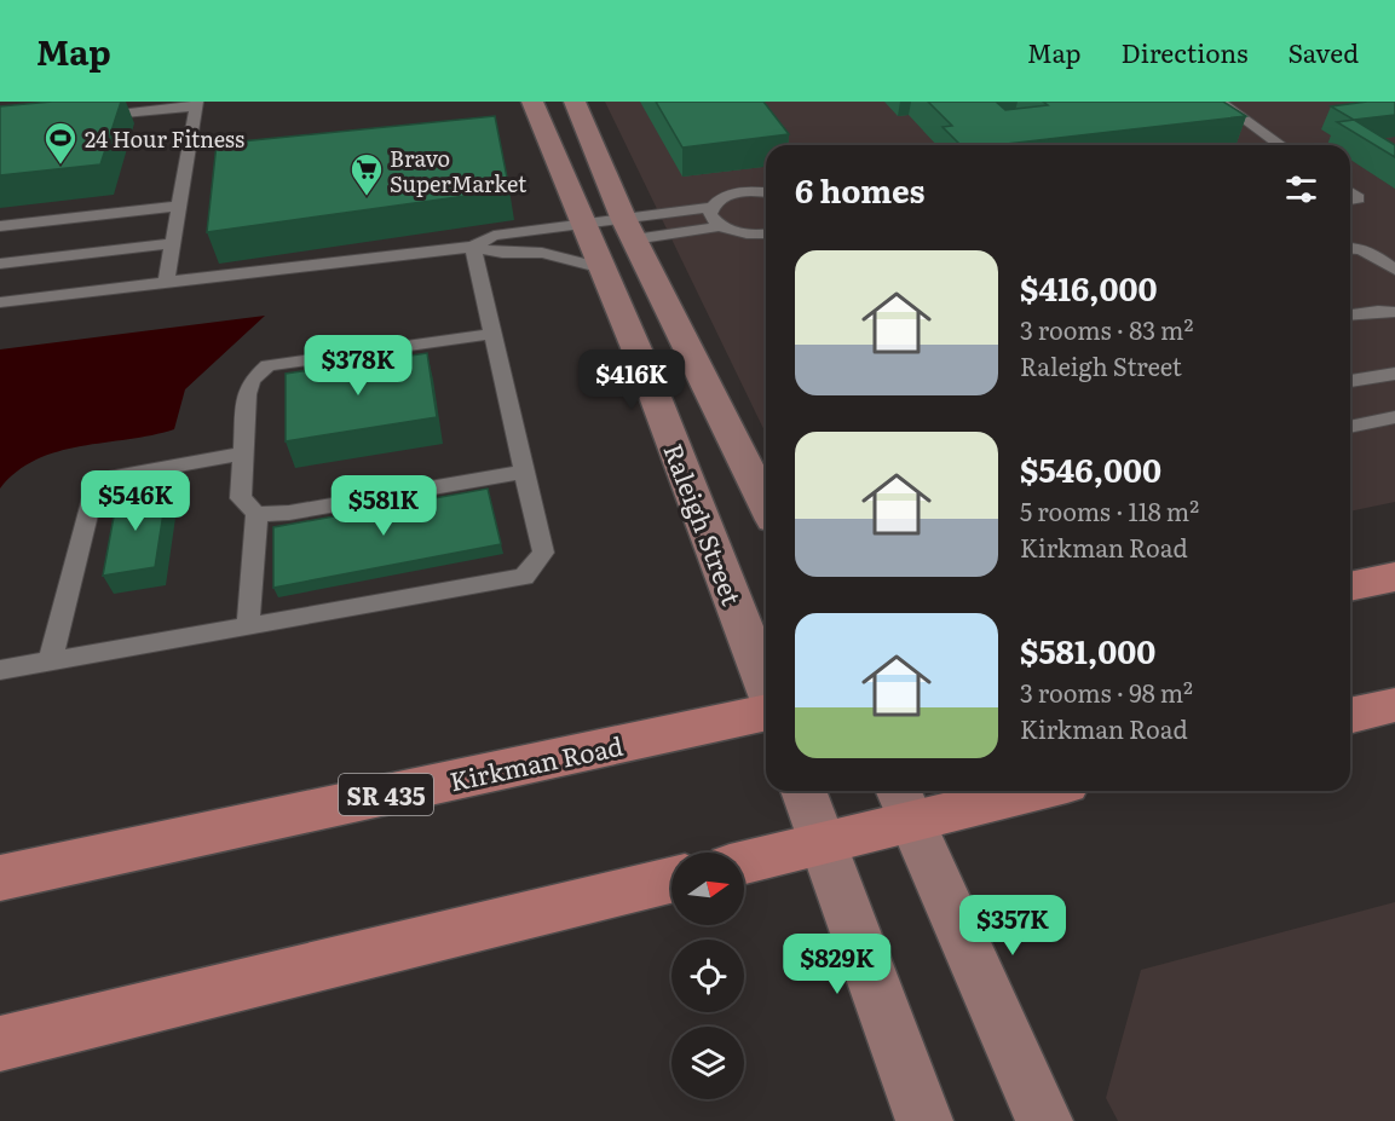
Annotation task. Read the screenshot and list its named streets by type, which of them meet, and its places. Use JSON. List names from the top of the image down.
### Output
{
  "streets": {
    "main road": ["Kirkman Road", "SR 435"],
    "street": ["Raleigh Street"]
  },
  "places": {
    "sports": ["24 Hour Fitness"],
    "supermarket": ["Bravo SuperMarket"]
  },
  "north": "right",
  "page": {
    "header": "Map",
    "nav": ["Map", "Directions", "Saved"],
    "heading": "6 homes",
    "list": [
      {
        "name": "$416,000",
        "note": "3 rooms · 83 m² · Raleigh Street"
      },
      {
        "name": "$546,000",
        "note": "5 rooms · 118 m² · Kirkman Road"
      },
      {
        "name": "$581,000",
        "note": "3 rooms · 98 m² · Kirkman Road"
      }
    ],
    "price": [
      "$378K",
      "$416K",
      "$546K",
      "$581K",
      "$357K",
      "$829K"
    ]
  }
}
